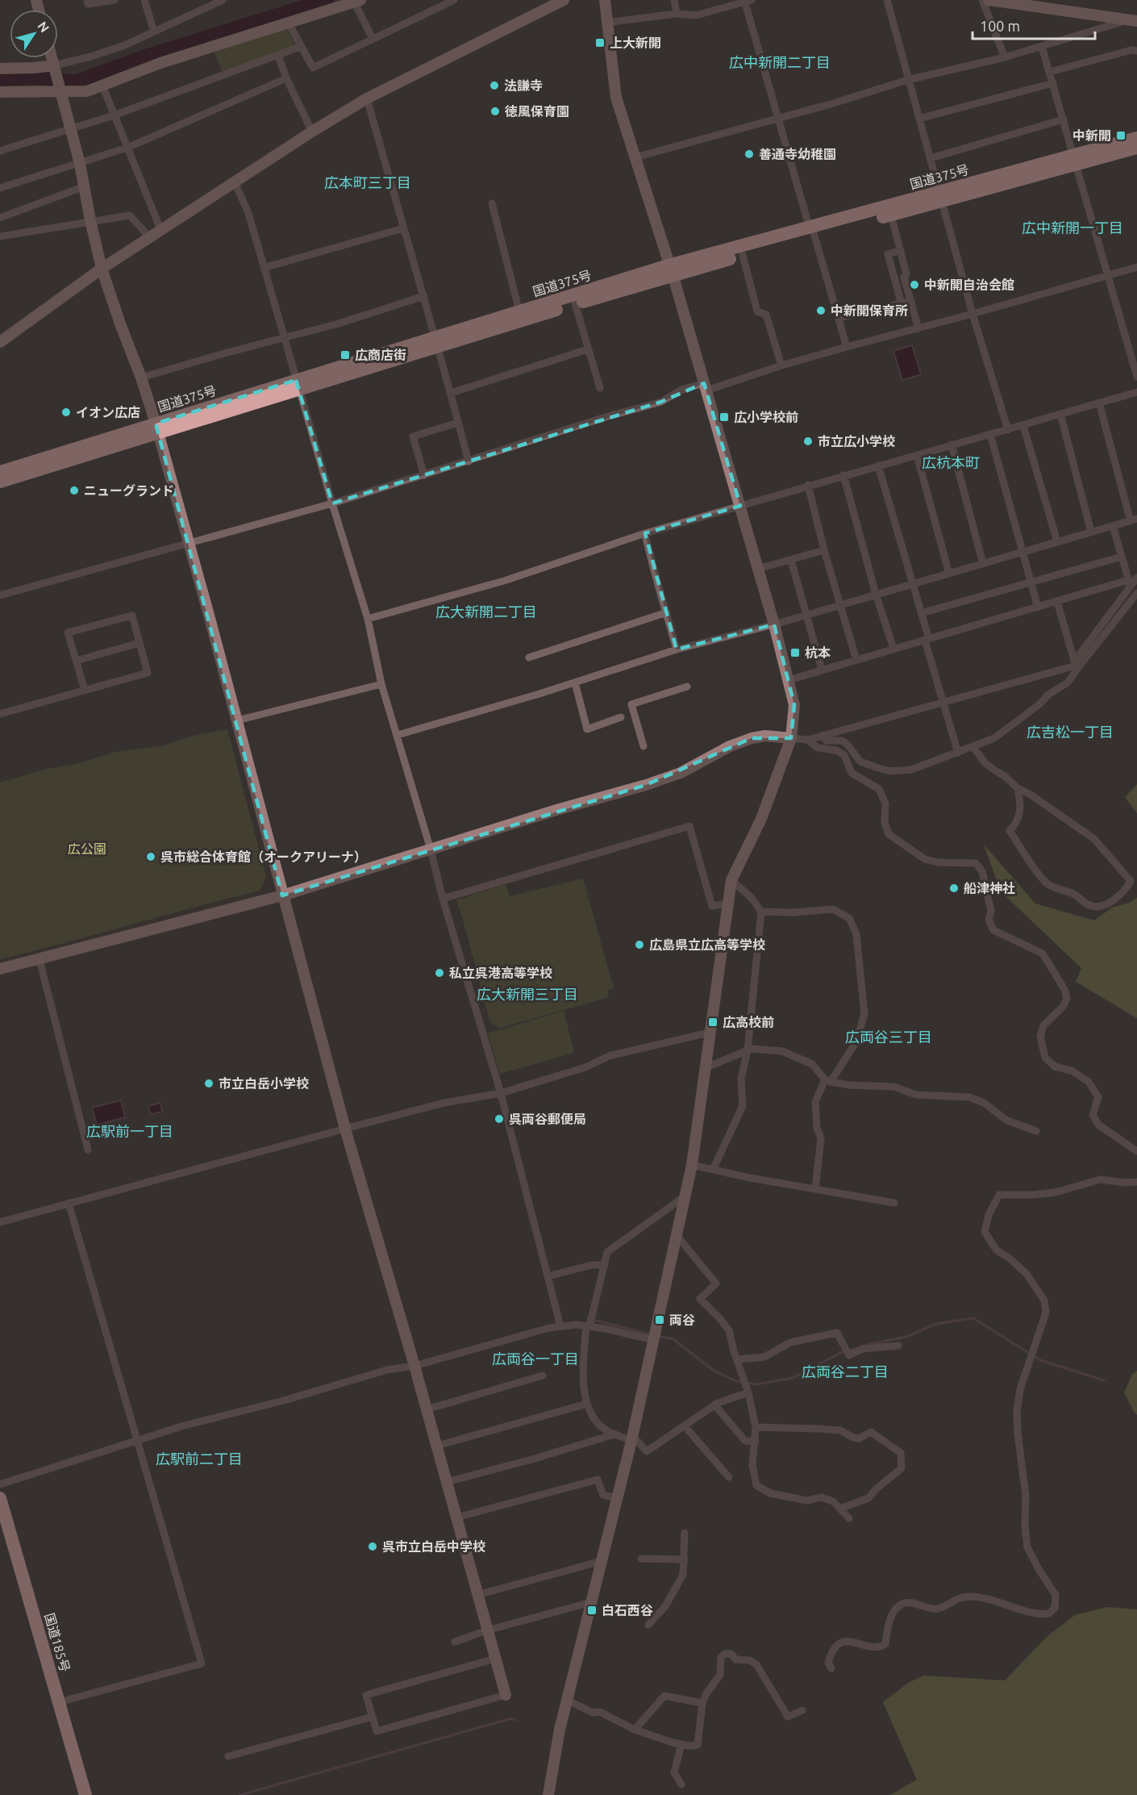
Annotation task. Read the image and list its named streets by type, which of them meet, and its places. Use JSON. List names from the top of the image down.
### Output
{
  "streets": {
    "highway": ["国道375号", "国道185号"]
  },
  "districts": [
    "広中新開二丁目",
    "広本町三丁目",
    "広中新開一丁目",
    "広杭本町",
    "広大新開二丁目",
    "広吉松一丁目",
    "広大新開三丁目",
    "広両谷三丁目",
    "広駅前一丁目",
    "広両谷一丁目",
    "広両谷二丁目",
    "広駅前二丁目"
  ],
  "parks": ["広公園"],
  "places": {
    "transit": [
      "上大新開",
      "中新開",
      "広商店街",
      "広小学校前",
      "杭本",
      "広高校前",
      "両谷",
      "白石西谷"
    ],
    "other": [
      "法謙寺",
      "徳風保育園",
      "善通寺幼稚園",
      "中新開自治会館",
      "中新開保育所",
      "イオン広店",
      "市立広小学校",
      "ニューグランド",
      "呉市総合体育館（オークアリーナ）",
      "船津神社",
      "広島県立広高等学校",
      "私立呉港高等学校",
      "市立白岳小学校",
      "呉両谷郵便局",
      "呉市立白岳中学校"
    ]
  },
  "scale_bar": "100 m",
  "north": "top right"
}
